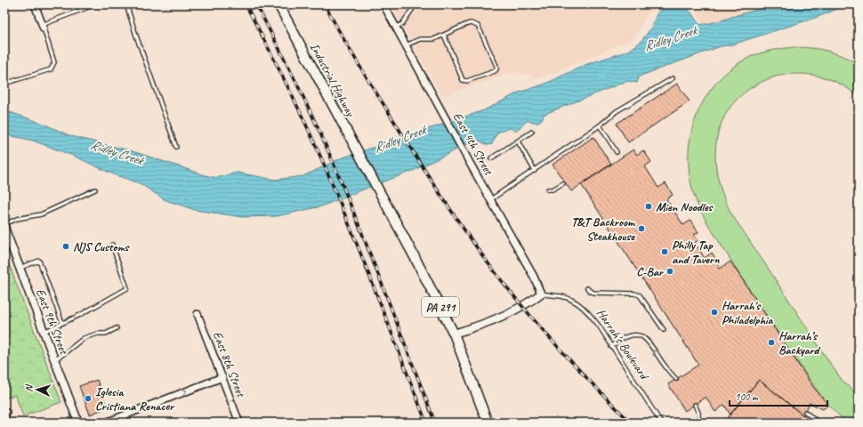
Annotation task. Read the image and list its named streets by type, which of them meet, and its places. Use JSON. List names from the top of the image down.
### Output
{
  "streets": {
    "main road": ["Industrial Highway", "PA 291"],
    "street": ["East 4th Street", "East 9th Street", "East 8th Street"],
    "lane": ["Harrah's Boulevard"]
  },
  "crossings": [
    ["Industrial Highway", "PA 291"],
    ["East 4th Street", "Harrah's Boulevard"]
  ],
  "one_way": ["East 8th Street"],
  "water": ["Ridley Creek"],
  "places": [
    "Mien Noodles",
    "T&T Backroom Steakhouse",
    "NJS Customs",
    "Philly Tap and Tavern",
    "C-Bar",
    "Harrah's Philadelphia",
    "Harrah’s Backyard",
    "Iglesia Cristiana Renacer"
  ],
  "scale_bar": "100 m",
  "north": "left"
}
